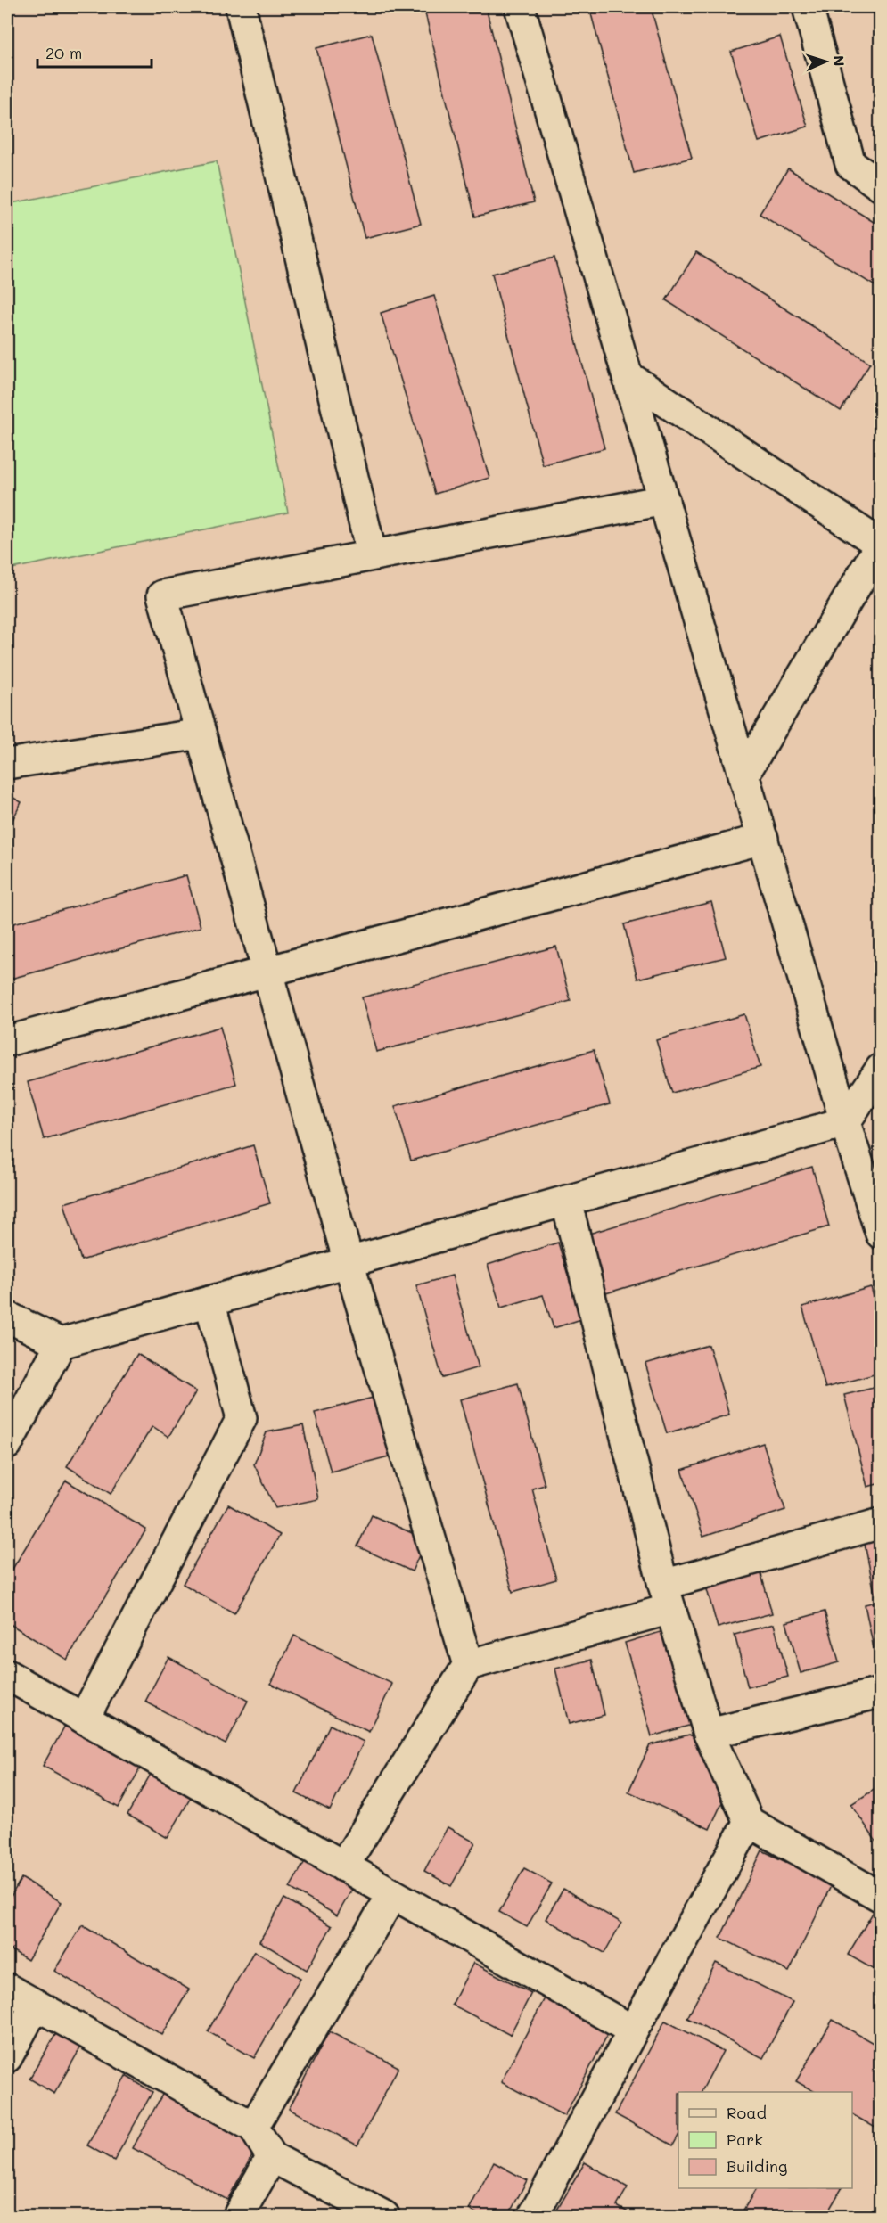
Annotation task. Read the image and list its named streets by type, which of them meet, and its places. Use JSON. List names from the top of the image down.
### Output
{
  "legend": ["Road", "Park", "Building"],
  "scale_bar": "20 m",
  "north": "right"
}
